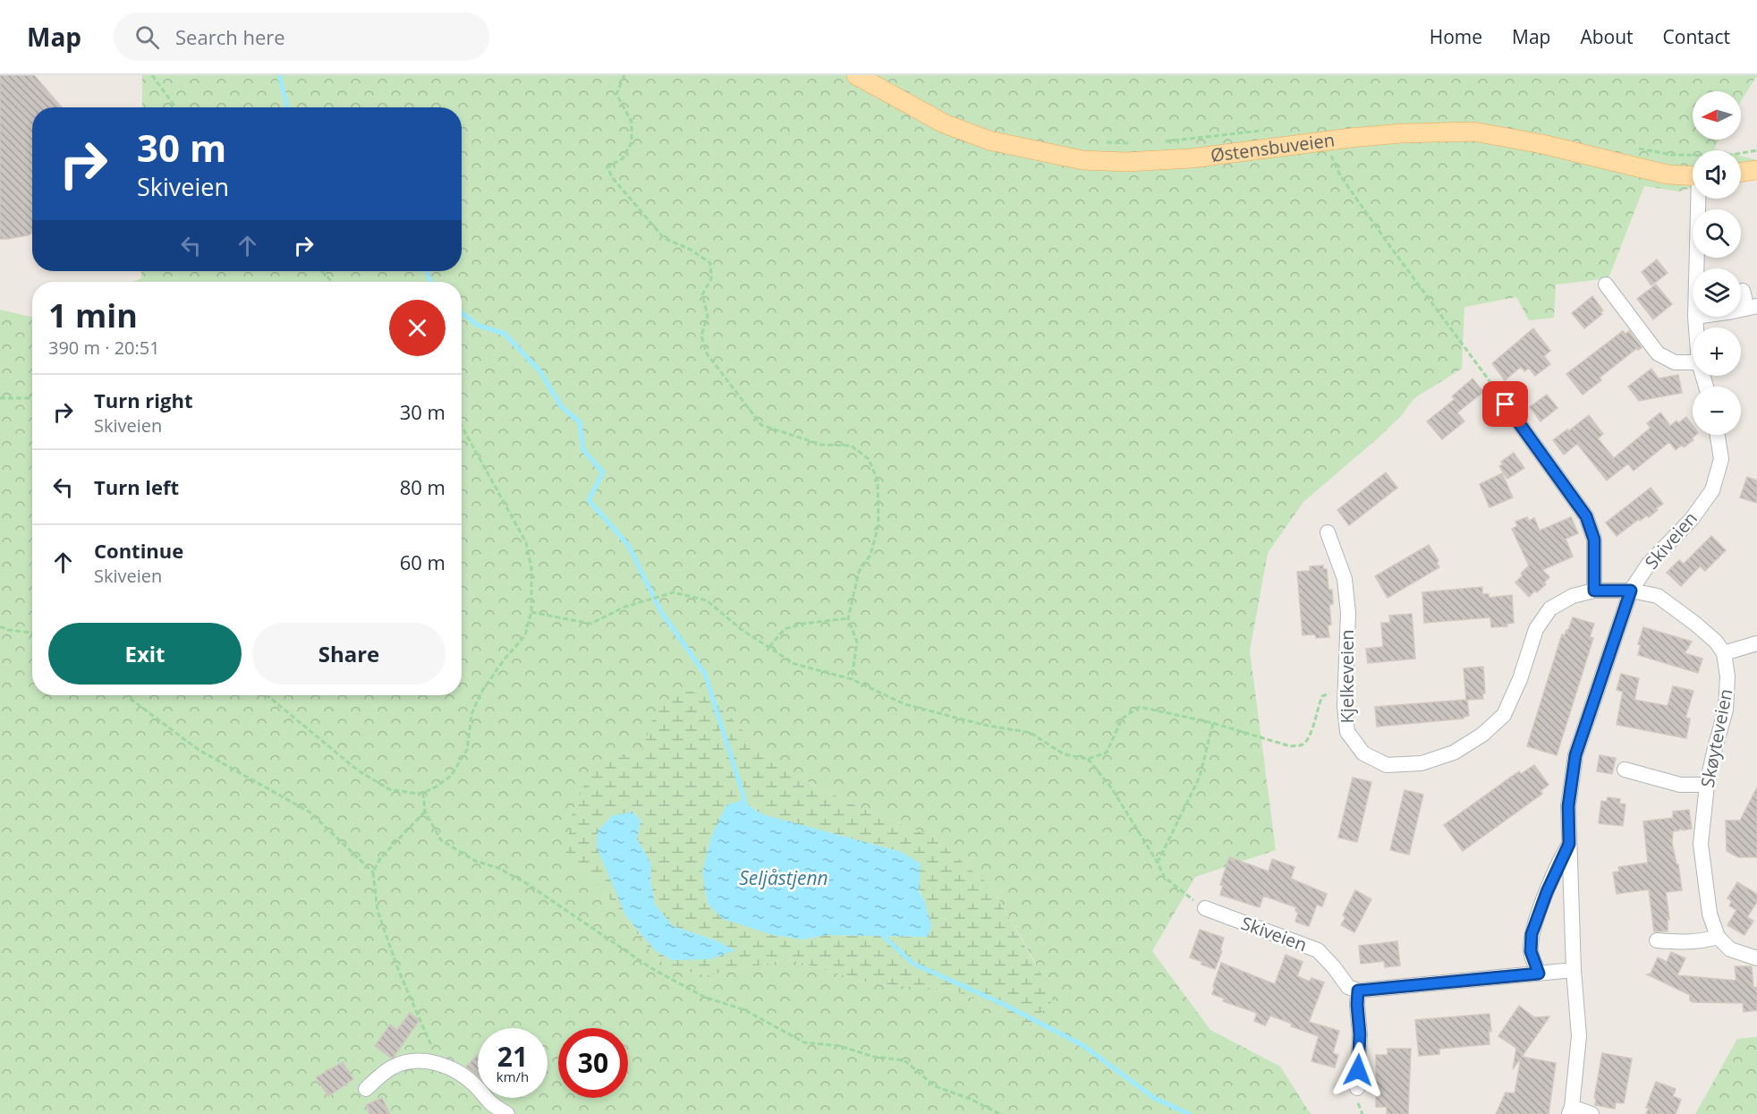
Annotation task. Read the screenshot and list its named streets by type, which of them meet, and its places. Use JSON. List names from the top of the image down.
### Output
{
  "streets": {
    "main road": ["Østensbuveien"],
    "street": ["Skiveien", "Kjelkeveien", "Skøyteveien"]
  },
  "crossings": [
    ["Skiveien", "Kjelkeveien"]
  ],
  "water": ["Seljåstjenn"],
  "north": "left",
  "page": {
    "header": "Map",
    "search": "Search here",
    "nav": [
      "Home",
      "Map",
      "About",
      "Contact"
    ],
    "map_buttons": ["+", "−"],
    "turn": ["30 m", "Skiveien"],
    "heading": ["1 min", "390 m · 20:51"],
    "list": [
      {
        "name": "Turn right",
        "note": "Skiveien",
        "value": "30 m"
      },
      {
        "name": "Turn left",
        "value": "80 m"
      },
      {
        "name": "Continue",
        "note": "Skiveien",
        "value": "60 m"
      }
    ],
    "buttons": ["Exit", "Share"],
    "speed": "21 km/h",
    "limit": "30"
  }
}
